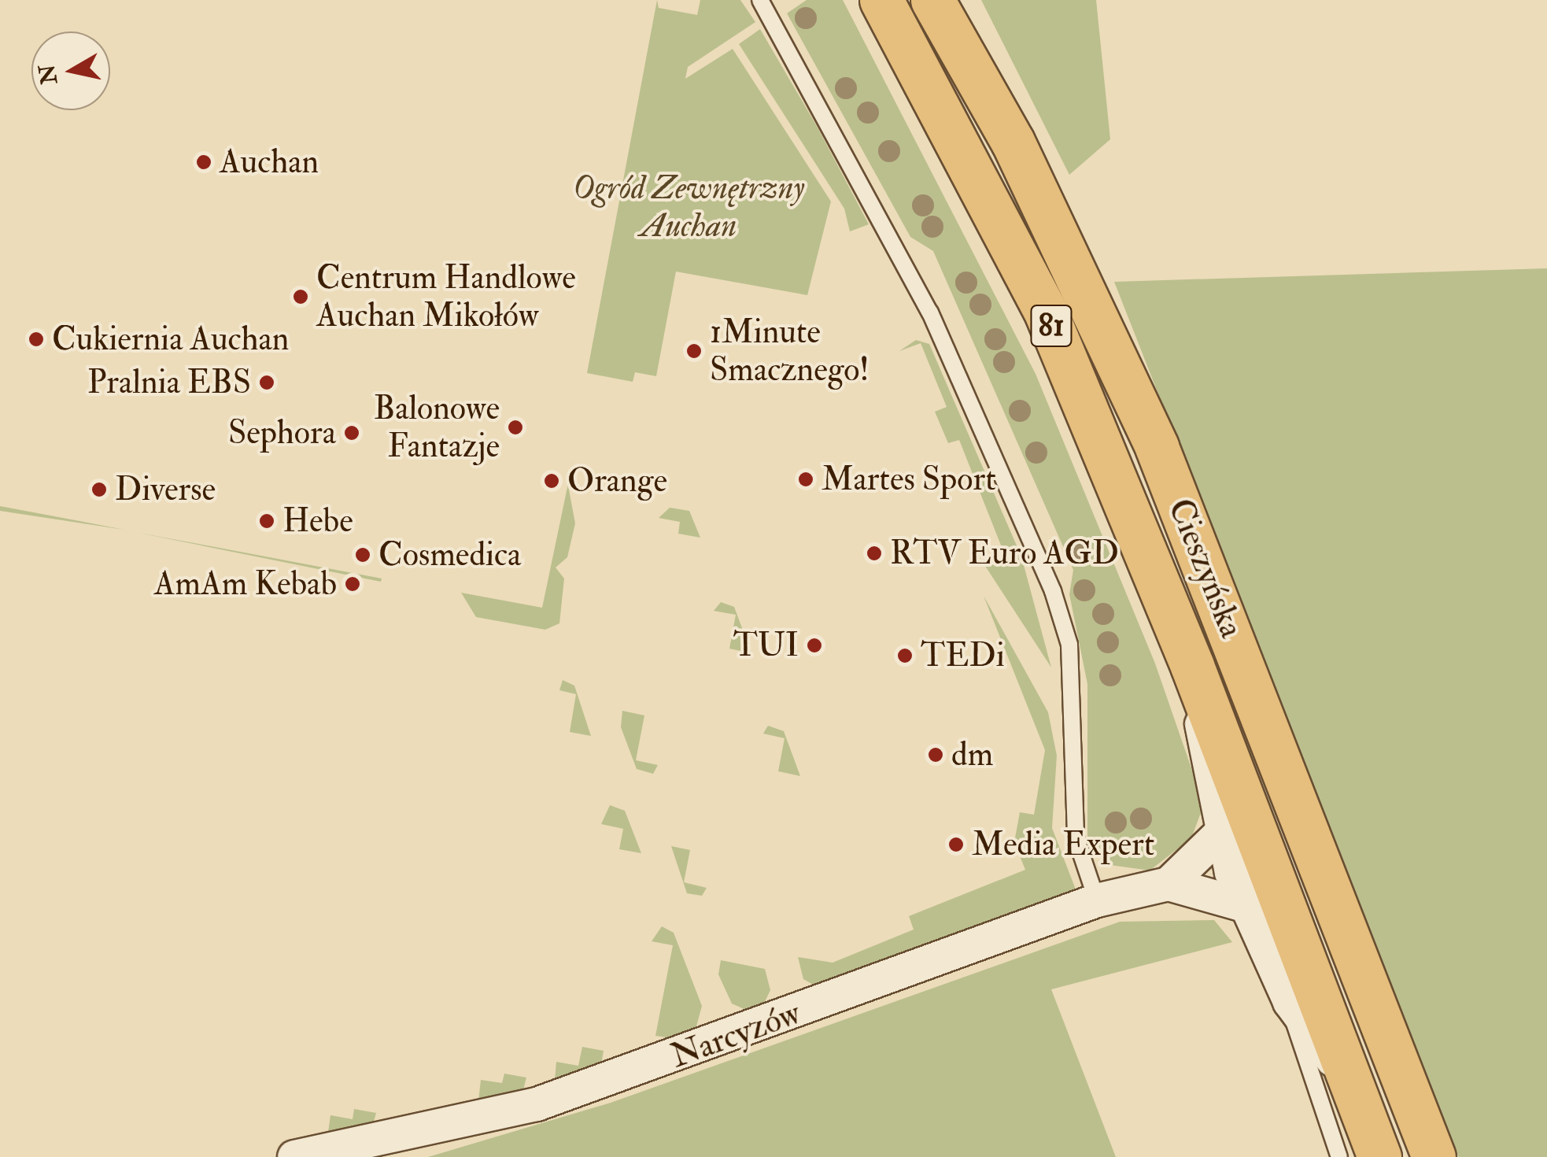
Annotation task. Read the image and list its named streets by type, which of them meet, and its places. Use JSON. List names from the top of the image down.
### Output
{
  "streets": {
    "main road": ["81", "Cieszyńska"],
    "street": ["Narcyzów"]
  },
  "parks": ["Ogród Zewnętrzny Auchan"],
  "places": [
    "Auchan",
    "Centrum Handlowe Auchan Mikołów",
    "Cukiernia Auchan",
    "1Minute Smacznego!",
    "Pralnia EBS",
    "Balonowe Fantazje",
    "Sephora",
    "Martes Sport",
    "Orange",
    "Diverse",
    "Hebe",
    "RTV Euro AGD",
    "Cosmedica",
    "AmAm Kebab",
    "TUI",
    "TEDi",
    "dm",
    "Media Expert"
  ],
  "north": "left"
}
